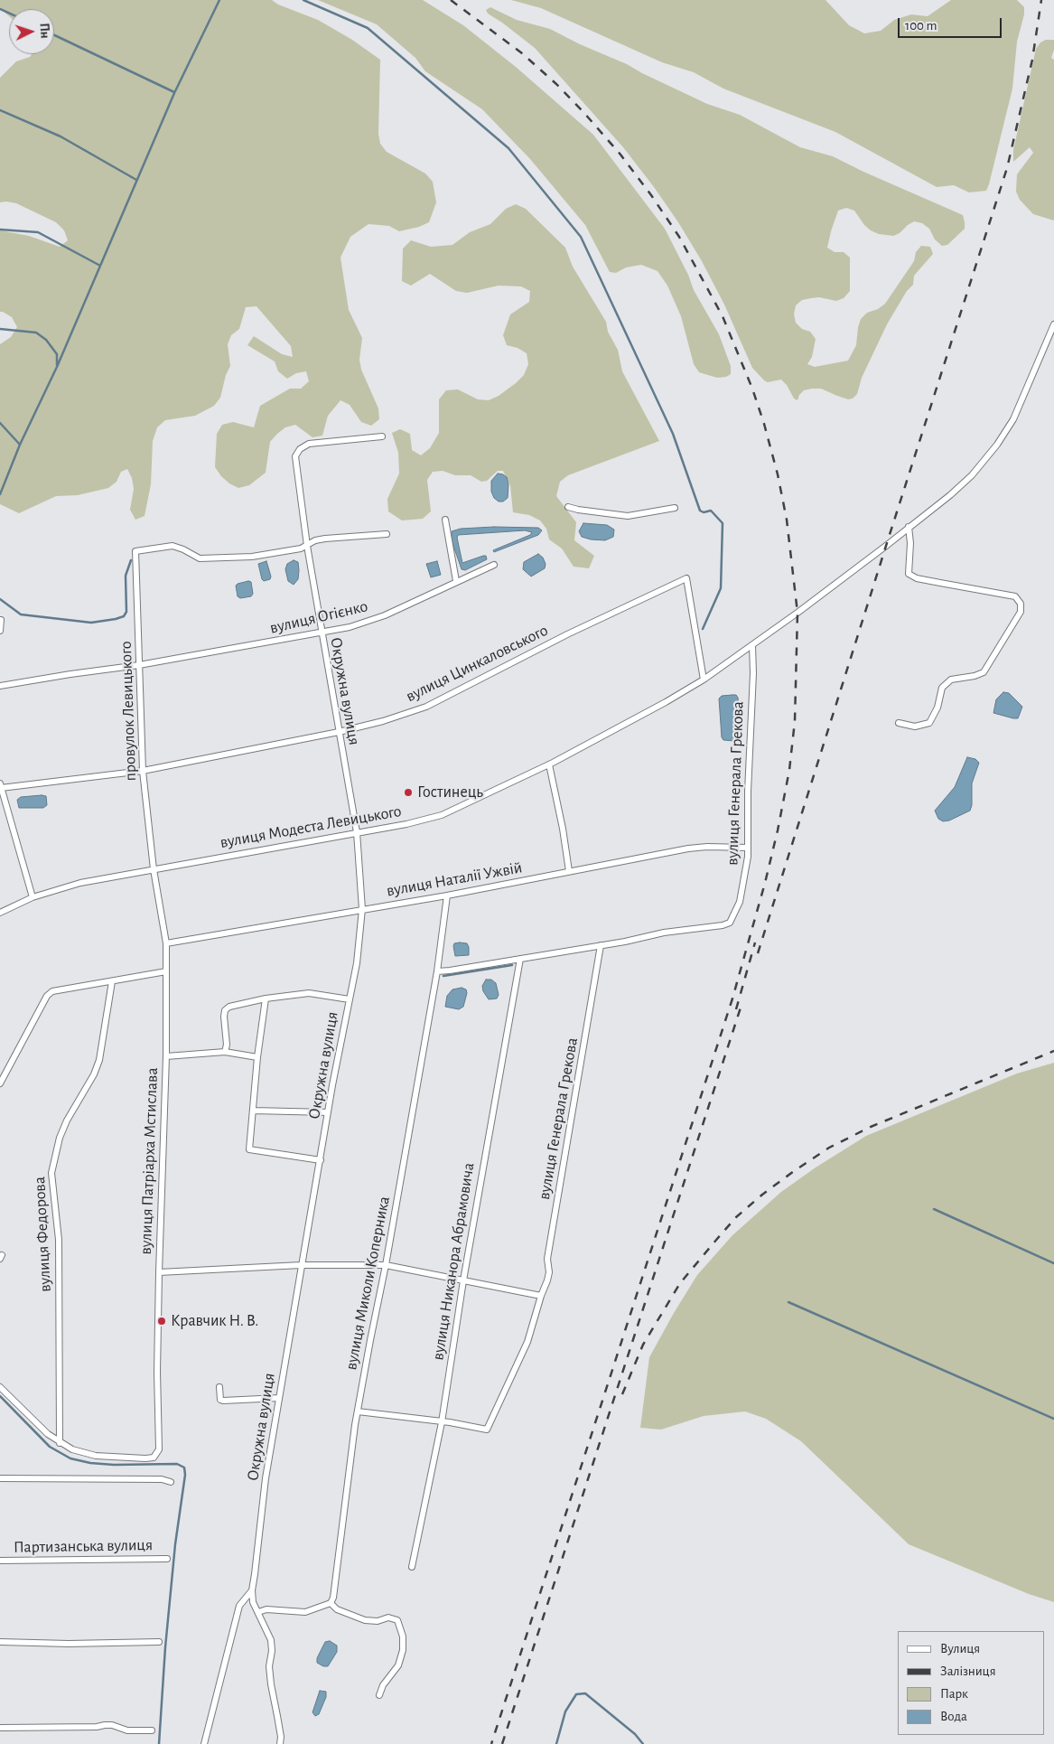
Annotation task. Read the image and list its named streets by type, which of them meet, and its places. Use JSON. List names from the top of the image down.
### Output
{
  "streets": {
    "street": [
      "вулиця Огієнко",
      "вулиця Цинкаловського",
      "Окружна вулиця",
      "провулок Левицького",
      "вулиця Генерала Грекова",
      "вулиця Модеста Левицького",
      "вулиця Наталії Ужвій",
      "вулиця Патріарха Мстислава",
      "вулиця Федорова",
      "вулиця Никанора Абрамовича",
      "вулиця Миколи Коперника",
      "Партизанська вулиця"
    ]
  },
  "crossings": [
    ["вулиця Огієнко", "Окружна вулиця"],
    ["вулиця Огієнко", "провулок Левицького"],
    ["вулиця Цинкаловського", "Окружна вулиця"],
    ["вулиця Цинкаловського", "провулок Левицького"],
    ["вулиця Цинкаловського", "вулиця Модеста Левицького"],
    ["Окружна вулиця", "провулок Левицького"],
    ["Окружна вулиця", "вулиця Модеста Левицького"],
    ["Окружна вулиця", "вулиця Наталії Ужвій"],
    ["провулок Левицького", "вулиця Модеста Левицького"],
    ["провулок Левицького", "вулиця Патріарха Мстислава"],
    ["вулиця Генерала Грекова", "вулиця Модеста Левицького"],
    ["вулиця Генерала Грекова", "вулиця Наталії Ужвій"],
    ["вулиця Генерала Грекова", "вулиця Никанора Абрамовича"],
    ["вулиця Генерала Грекова", "вулиця Миколи Коперника"],
    ["вулиця Модеста Левицького", "вулиця Патріарха Мстислава"],
    ["вулиця Наталії Ужвій", "вулиця Патріарха Мстислава"],
    ["вулиця Наталії Ужвій", "вулиця Миколи Коперника"],
    ["вулиця Патріарха Мстислава", "вулиця Федорова"]
  ],
  "places": ["Гостинець", "Кравчик Н. В."],
  "legend": [
    "Вулиця",
    "Залізниця",
    "Парк",
    "Вода"
  ],
  "scale_bar": "100 m",
  "north": "right"
}
